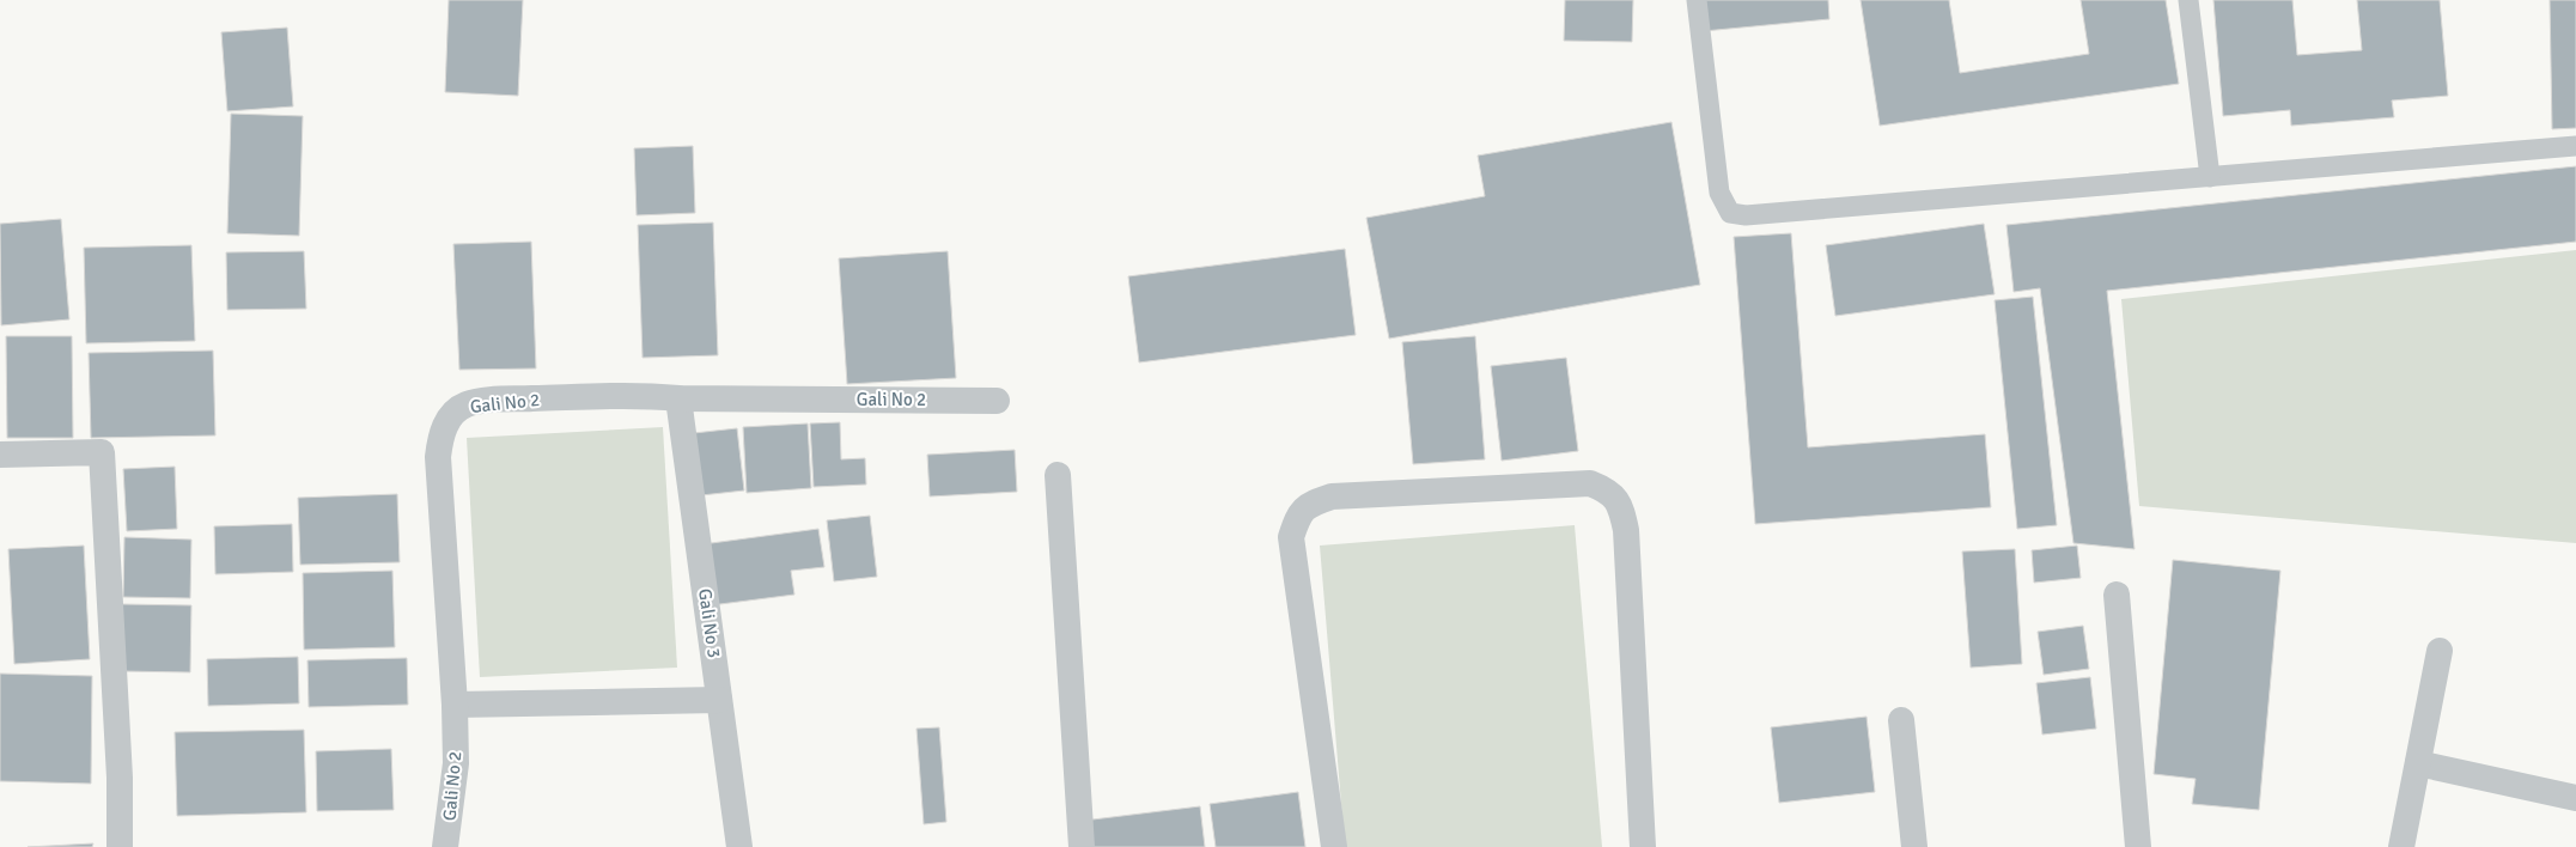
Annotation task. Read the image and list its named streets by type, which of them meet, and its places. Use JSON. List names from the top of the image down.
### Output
{
  "streets": {
    "street": ["Gali No 2", "Gali No 3"]
  },
  "crossings": [
    ["Gali No 2", "Gali No 3"]
  ]
}
